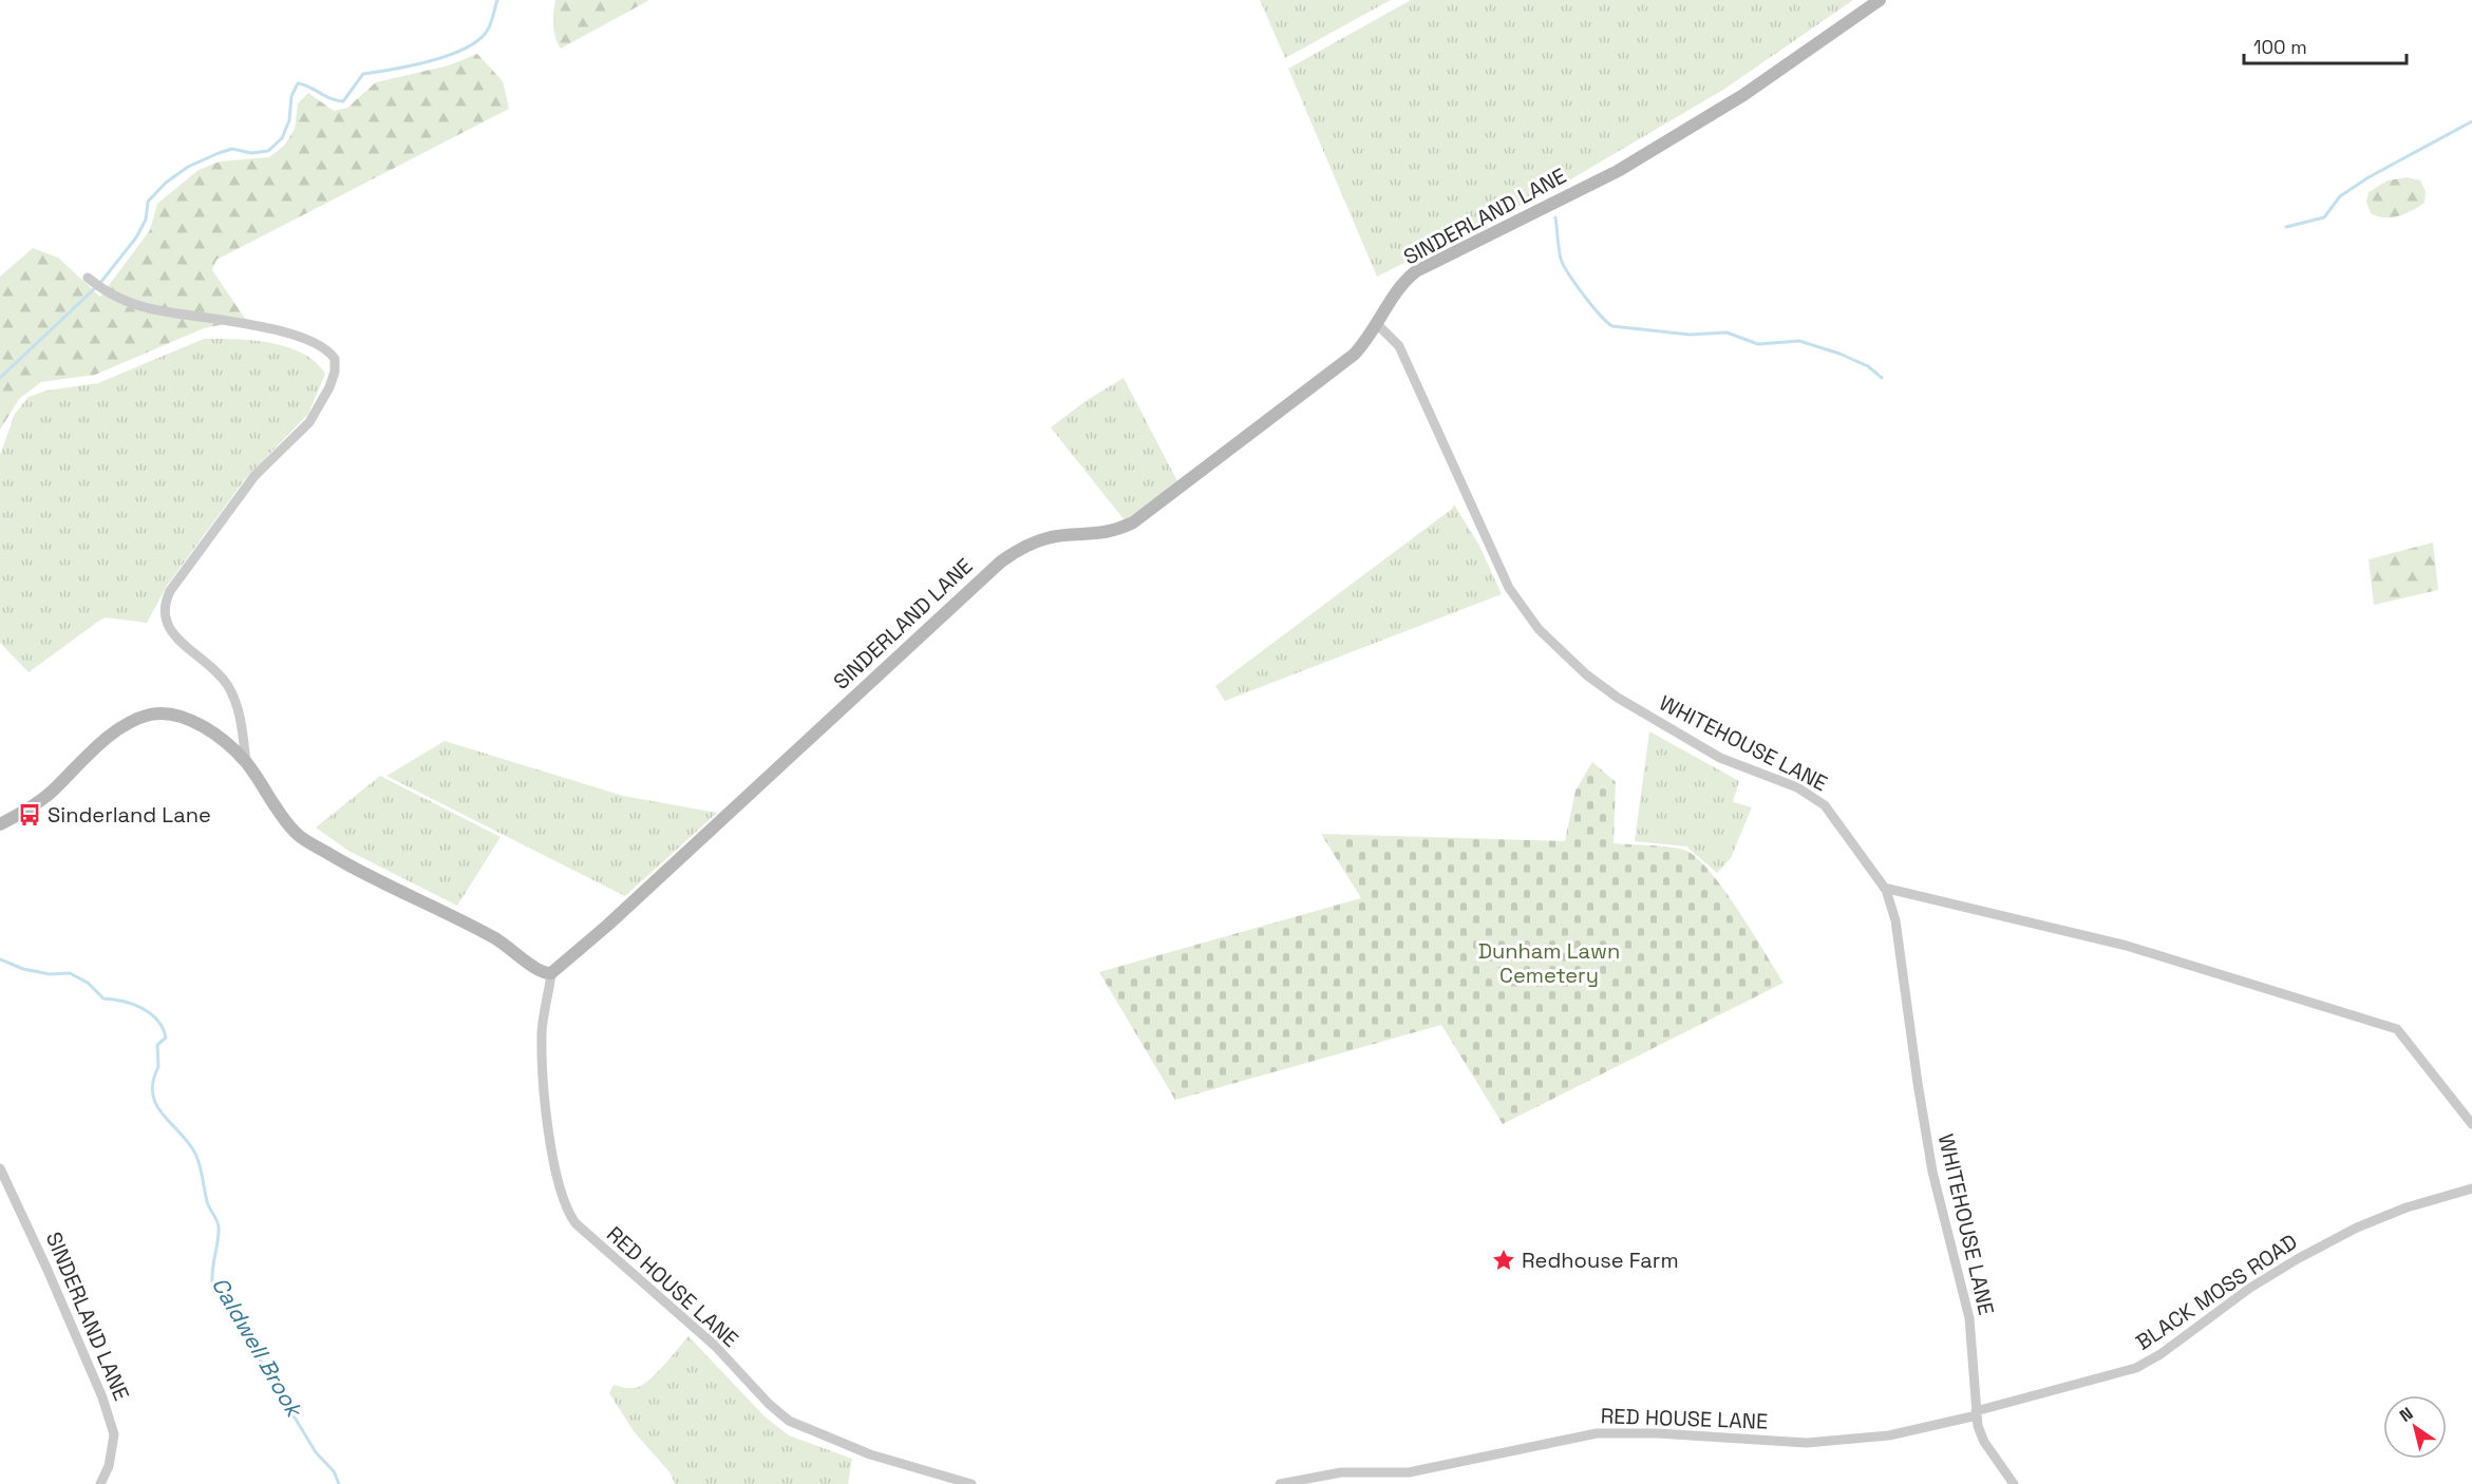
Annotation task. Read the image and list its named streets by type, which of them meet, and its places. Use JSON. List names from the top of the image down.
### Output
{
  "streets": {
    "street": [
      "SINDERLAND LANE",
      "WHITEHOUSE LANE",
      "RED HOUSE LANE",
      "BLACK MOSS ROAD"
    ]
  },
  "crossings": [
    ["SINDERLAND LANE", "WHITEHOUSE LANE"],
    ["SINDERLAND LANE", "RED HOUSE LANE"],
    ["WHITEHOUSE LANE", "RED HOUSE LANE"],
    ["WHITEHOUSE LANE", "BLACK MOSS ROAD"],
    ["RED HOUSE LANE", "BLACK MOSS ROAD"]
  ],
  "water": ["Caldwell Brook"],
  "parks": ["Dunham Lawn Cemetery"],
  "places": {
    "bus stop": ["Sinderland Lane"],
    "place": ["Redhouse Farm"]
  },
  "scale_bar": "100 m",
  "north": "top left"
}
